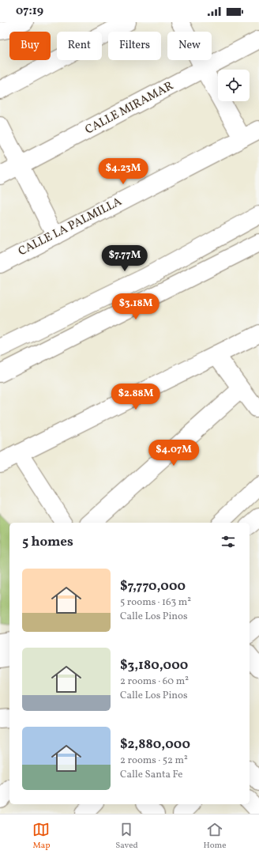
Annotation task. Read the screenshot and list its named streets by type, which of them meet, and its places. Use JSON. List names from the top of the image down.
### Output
{
  "streets": {
    "street": ["CALLE MIRAMAR", "CALLE LA PALMILLA"]
  },
  "page": {
    "status": "07:19",
    "chip": [
      "Buy",
      "Rent",
      "Filters",
      "New"
    ],
    "price": [
      "$4.23M",
      "$7.77M",
      "$3.18M",
      "$2.88M",
      "$4.07M"
    ],
    "heading": "5 homes",
    "list": [
      {
        "name": "$7,770,000",
        "note": "5 rooms · 163 m² · Calle Los Pinos"
      },
      {
        "name": "$3,180,000",
        "note": "2 rooms · 60 m² · Calle Los Pinos"
      },
      {
        "name": "$2,880,000",
        "note": "2 rooms · 52 m² · Calle Santa Fe"
      }
    ],
    "tabs": ["Map", "Saved", "Home"]
  }
}
